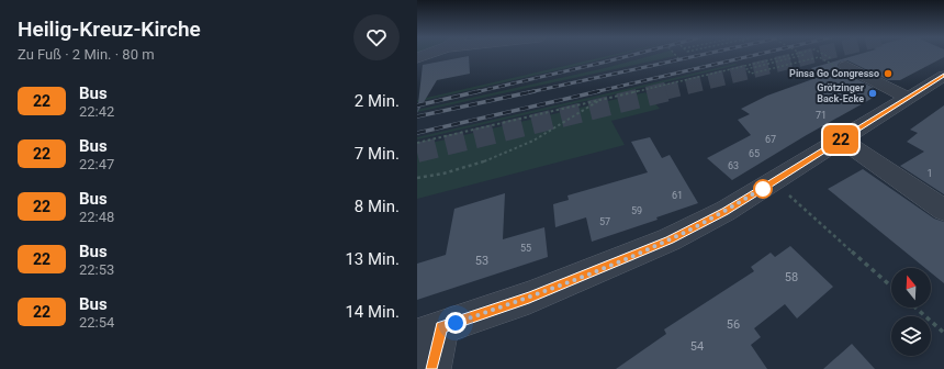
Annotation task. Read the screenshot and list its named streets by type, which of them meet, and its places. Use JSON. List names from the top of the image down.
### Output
{
  "places": ["Pinsa Go Congresso", "Grötzinger Back-Ecke"],
  "lines": ["bus line 22"],
  "house_numbers": [
    "71",
    "67",
    "65",
    "63",
    "1",
    "61",
    "59",
    "57",
    "55",
    "53",
    "58",
    "56",
    "54"
  ],
  "north": "top",
  "page": {
    "heading": ["Heilig-Kreuz-Kirche", "Zu Fuß · 2 Min. · 80 m"],
    "on_map": "22",
    "list": [
      {
        "mark": "22",
        "name": "Bus",
        "note": "22:42",
        "value": "2 Min."
      },
      {
        "mark": "22",
        "name": "Bus",
        "note": "22:47",
        "value": "7 Min."
      },
      {
        "mark": "22",
        "name": "Bus",
        "note": "22:48",
        "value": "8 Min."
      },
      {
        "mark": "22",
        "name": "Bus",
        "note": "22:53",
        "value": "13 Min."
      },
      {
        "mark": "22",
        "name": "Bus",
        "note": "22:54",
        "value": "14 Min."
      }
    ]
  }
}
